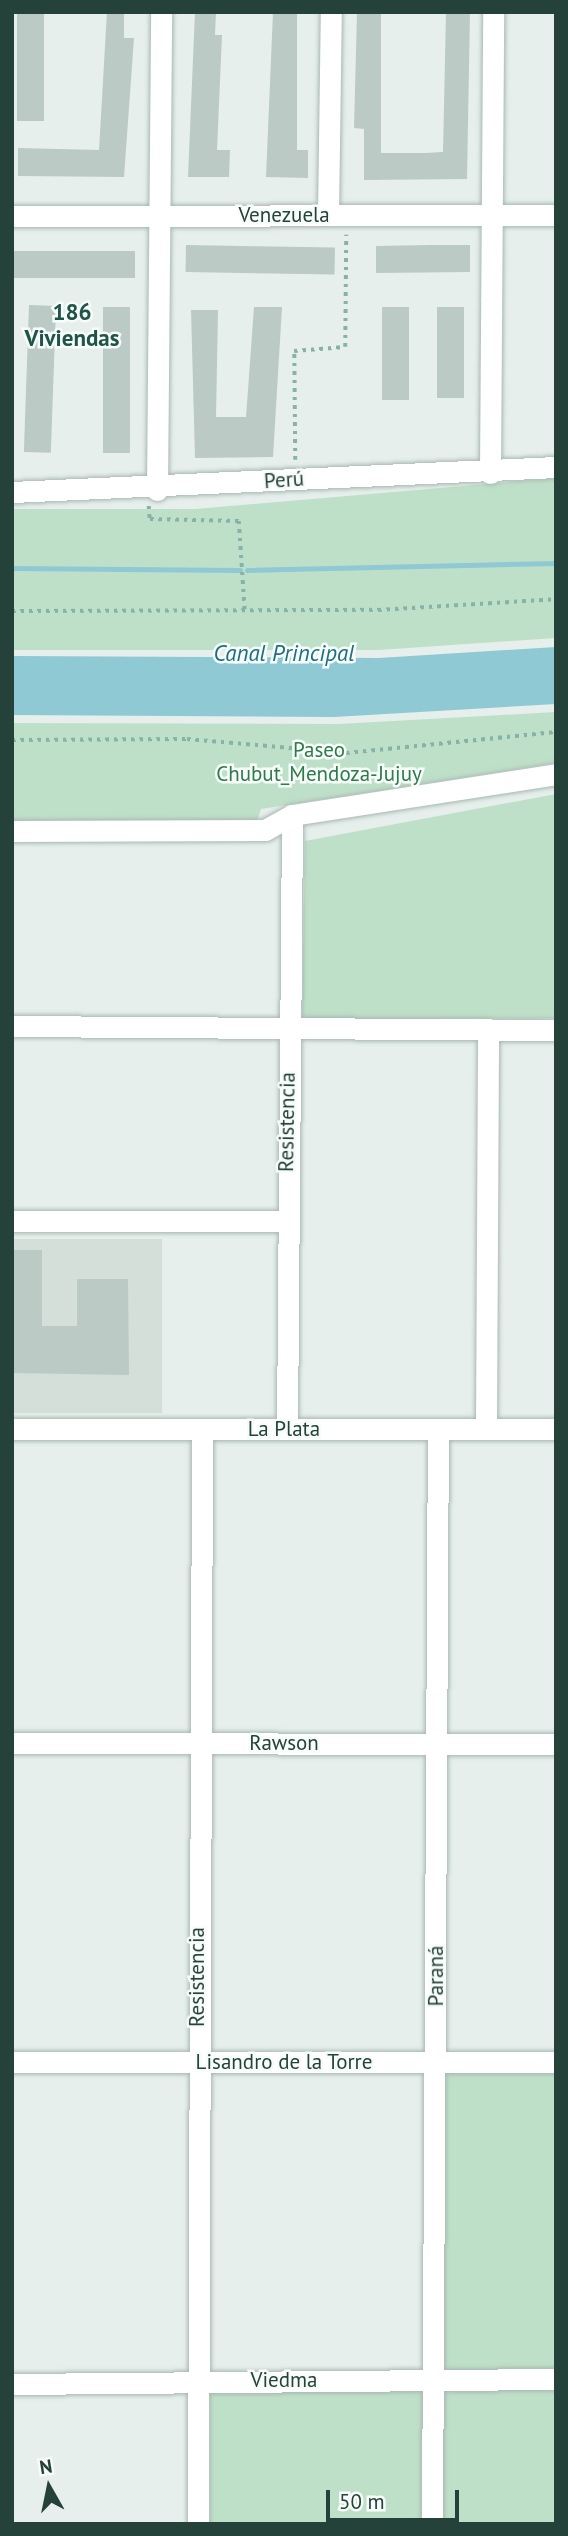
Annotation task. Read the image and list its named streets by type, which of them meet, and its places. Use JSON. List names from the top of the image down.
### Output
{
  "streets": {
    "street": [
      "Venezuela",
      "Perú",
      "Resistencia",
      "La Plata",
      "Rawson",
      "Paraná",
      "Lisandro de la Torre",
      "Viedma"
    ]
  },
  "crossings": [
    ["Resistencia", "La Plata"],
    ["Resistencia", "Rawson"],
    ["Resistencia", "Lisandro de la Torre"],
    ["Resistencia", "Viedma"],
    ["La Plata", "Paraná"],
    ["Rawson", "Paraná"],
    ["Paraná", "Lisandro de la Torre"],
    ["Paraná", "Viedma"]
  ],
  "districts": ["186 Viviendas"],
  "water": ["Canal Principal"],
  "parks": ["Paseo Chubut_Mendoza-Jujuy"],
  "scale_bar": "50 m",
  "north": "top"
}
